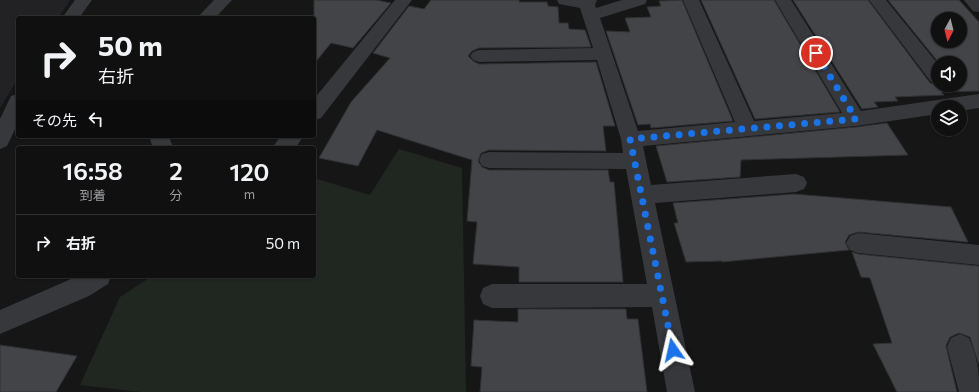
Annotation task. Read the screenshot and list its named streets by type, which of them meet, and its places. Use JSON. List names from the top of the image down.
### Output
{
  "north": "bottom",
  "page": {
    "turn": ["50 m", "右折"],
    "then": "その先",
    "eta": [
      "16:58",
      "到着",
      "2",
      "分",
      "120",
      "m"
    ],
    "list": [
      {
        "name": "右折",
        "value": "50 m"
      }
    ]
  }
}
